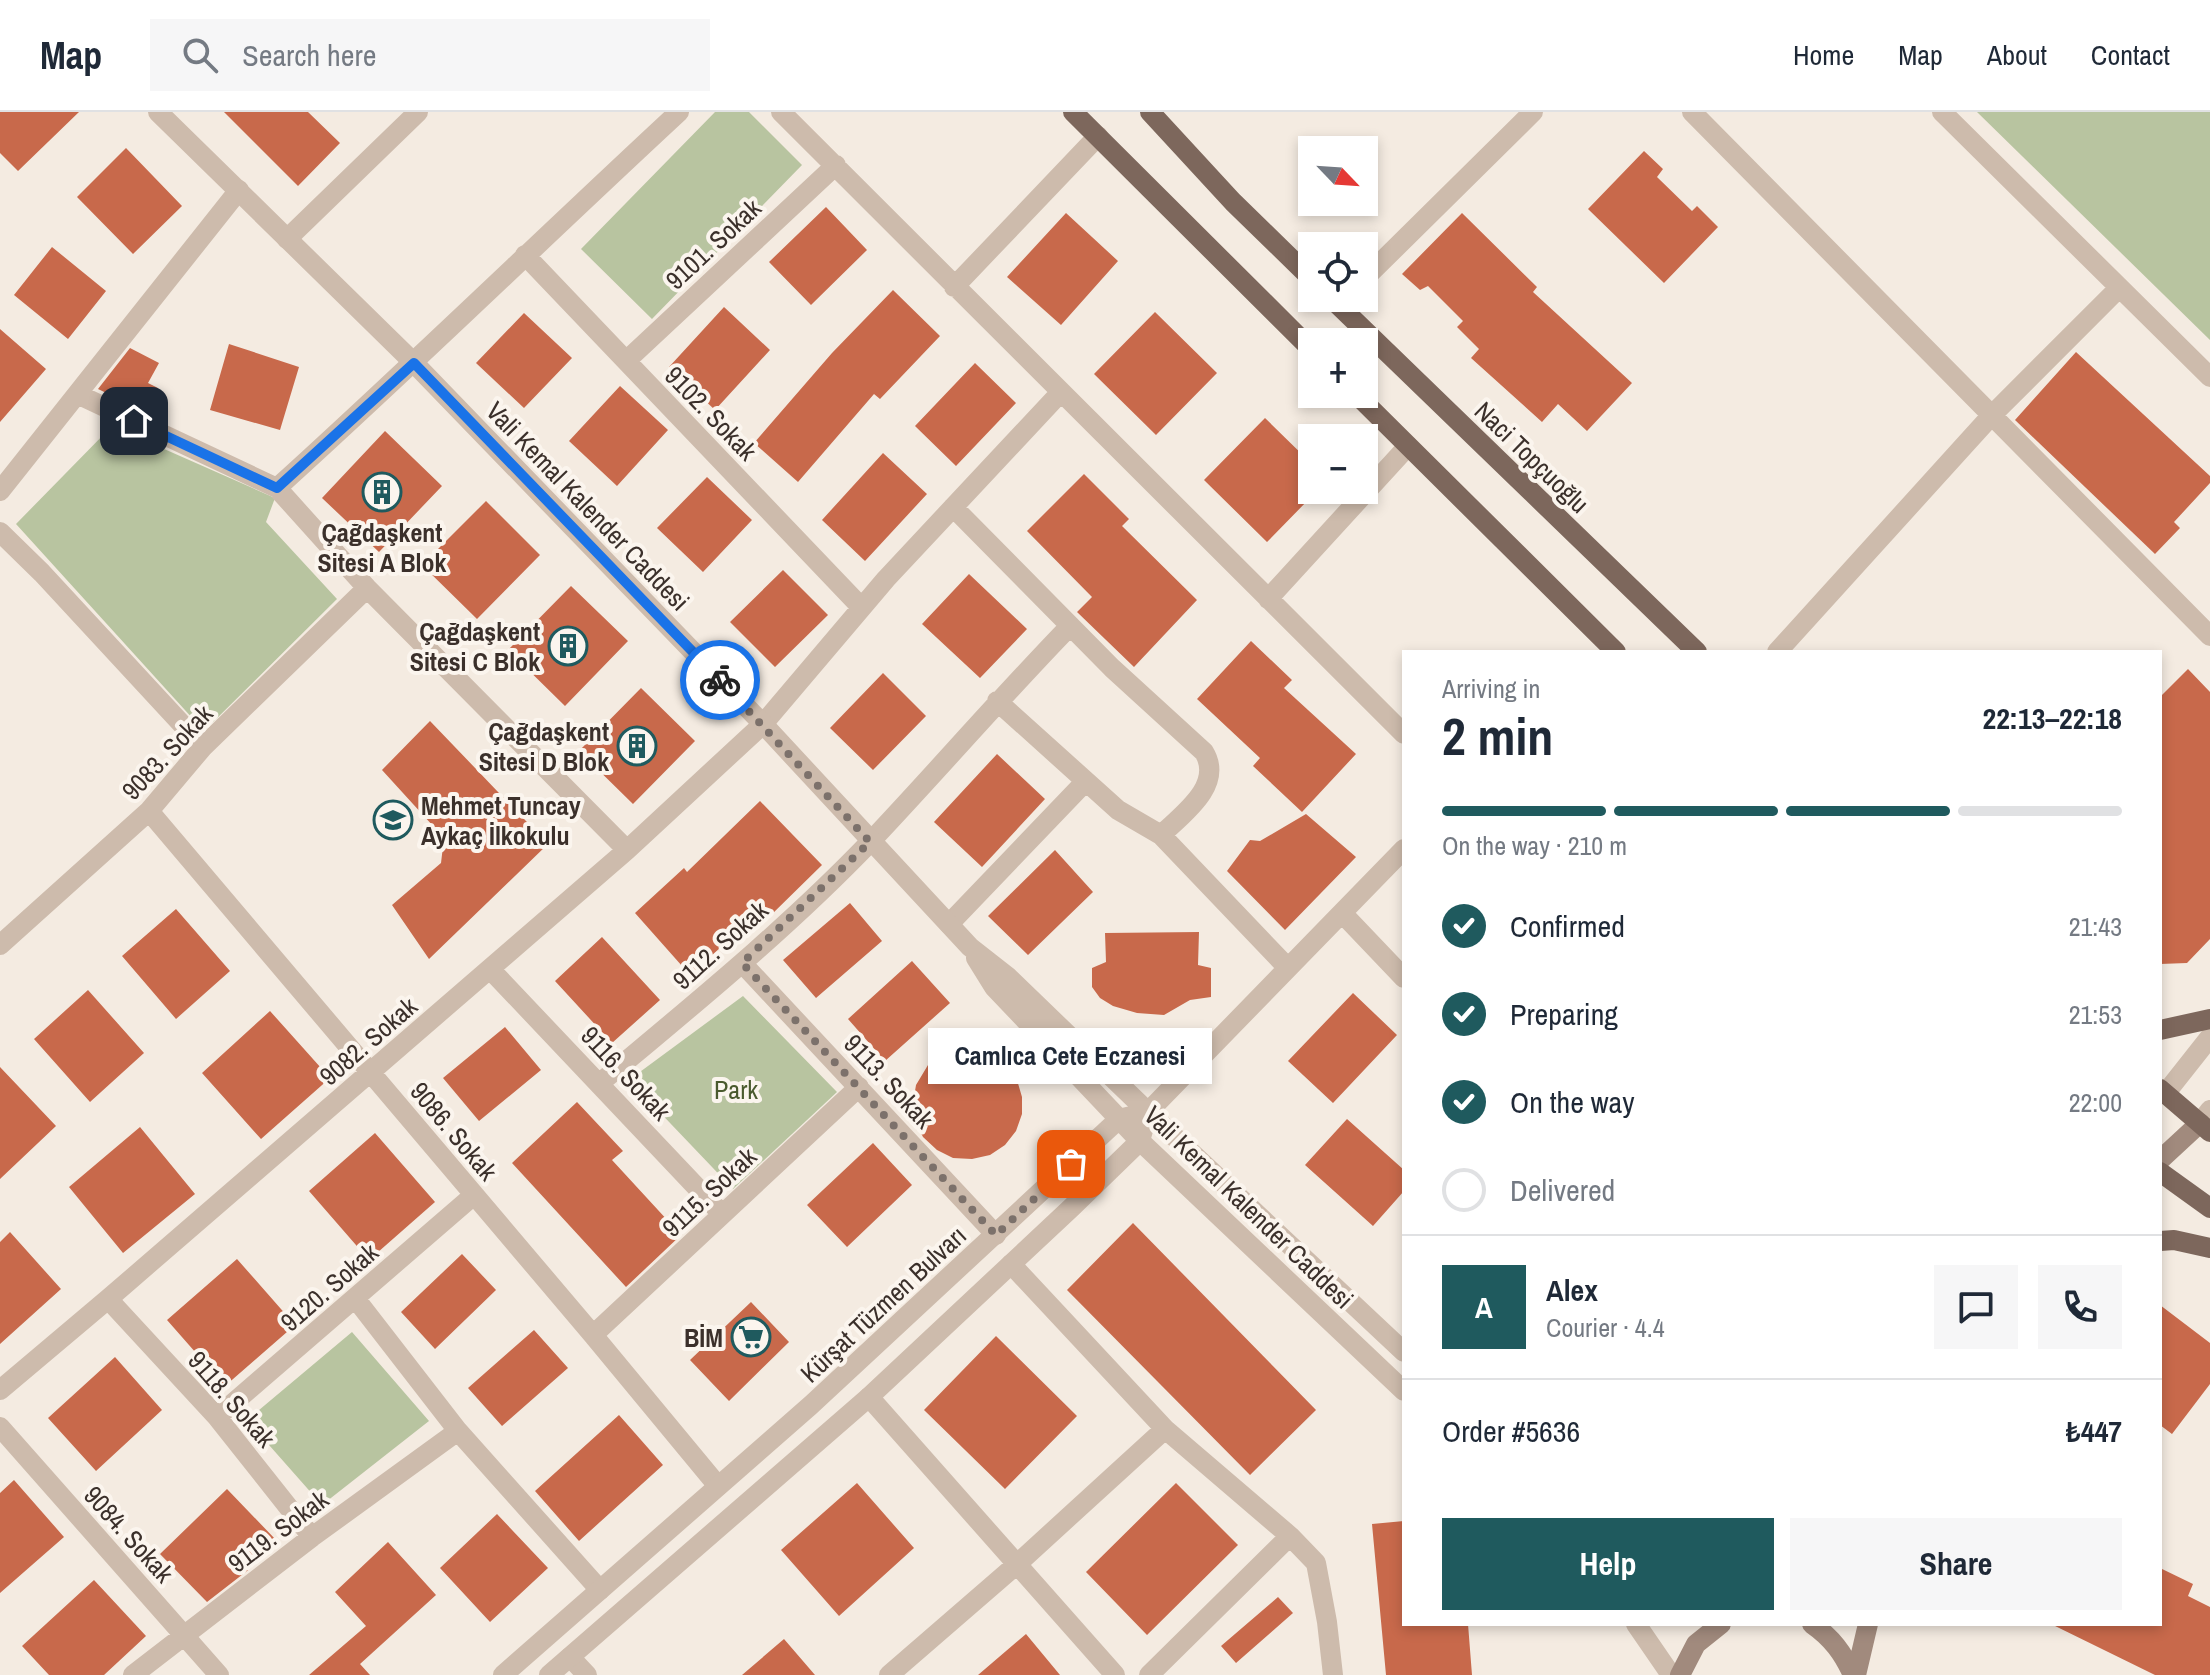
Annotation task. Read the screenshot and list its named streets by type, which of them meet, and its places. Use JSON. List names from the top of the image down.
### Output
{
  "streets": {
    "main road": ["Naci Topçuoğlu"],
    "street": [
      "9101. Sokak",
      "9102. Sokak",
      "Vali Kemal Kalender Caddesi",
      "9083. Sokak",
      "9112. Sokak",
      "9082. Sokak",
      "9116. Sokak",
      "9113. Sokak",
      "9086. Sokak",
      "9115. Sokak",
      "9120. Sokak",
      "Kürşat Tüzmen Bulvarı",
      "9118. Sokak",
      "9119. Sokak",
      "9084. Sokak"
    ]
  },
  "crossings": [
    ["9101. Sokak", "9102. Sokak"],
    ["9102. Sokak", "9082. Sokak"],
    ["Vali Kemal Kalender Caddesi", "9112. Sokak"],
    ["Vali Kemal Kalender Caddesi", "9082. Sokak"],
    ["Vali Kemal Kalender Caddesi", "Kürşat Tüzmen Bulvarı"],
    ["9083. Sokak", "9086. Sokak"],
    ["9112. Sokak", "9116. Sokak"],
    ["9112. Sokak", "9113. Sokak"],
    ["9082. Sokak", "9116. Sokak"],
    ["9082. Sokak", "9086. Sokak"],
    ["9082. Sokak", "9118. Sokak"],
    ["9116. Sokak", "9115. Sokak"],
    ["9113. Sokak", "9115. Sokak"],
    ["9113. Sokak", "Kürşat Tüzmen Bulvarı"],
    ["9086. Sokak", "9115. Sokak"],
    ["9086. Sokak", "9120. Sokak"],
    ["9086. Sokak", "Kürşat Tüzmen Bulvarı"],
    ["9120. Sokak", "9118. Sokak"],
    ["9118. Sokak", "9119. Sokak"],
    ["9119. Sokak", "9084. Sokak"]
  ],
  "parks": ["Park"],
  "places": {
    "building": ["Çağdaşkent Sitesi A Blok", "Çağdaşkent Sitesi C Blok", "Çağdaşkent Sitesi D Blok"],
    "school or university": ["Mehmet Tuncay Aykaç İlkokulu"],
    "other": ["Camlıca Cete Eczanesi"],
    "supermarket": ["BİM"]
  },
  "north": "bottom right",
  "page": {
    "header": "Map",
    "search": "Search here",
    "nav": [
      "Home",
      "Map",
      "About",
      "Contact"
    ],
    "map_buttons": ["+", "−"],
    "heading": ["2 min", "Arriving in", "22:13–22:18"],
    "panel": [
      "Alex",
      "Courier · 4.4",
      "Order #5636",
      "₺447"
    ],
    "bar": "On the way · 210 m",
    "list": [
      ["Confirmed", "21:43"],
      ["Preparing", "21:53"],
      ["On the way", "22:00"],
      "Delivered"
    ],
    "bubble": "Camlıca Cete Eczanesi",
    "round": "A",
    "buttons": ["Help", "Share"]
  }
}
